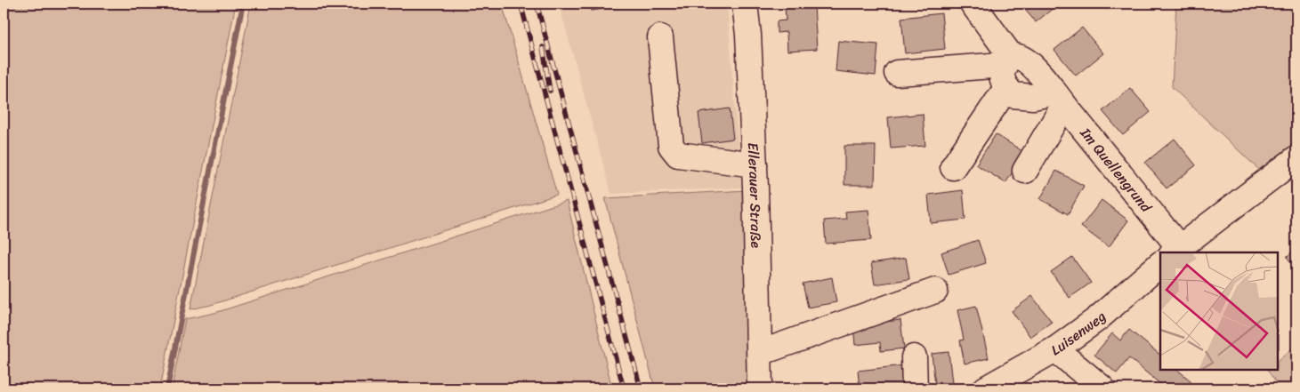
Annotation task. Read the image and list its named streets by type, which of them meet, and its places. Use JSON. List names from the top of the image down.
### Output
{
  "streets": {
    "street": ["Im Quellengrund", "Ellerauer Straße", "Luisenweg"]
  }
}
